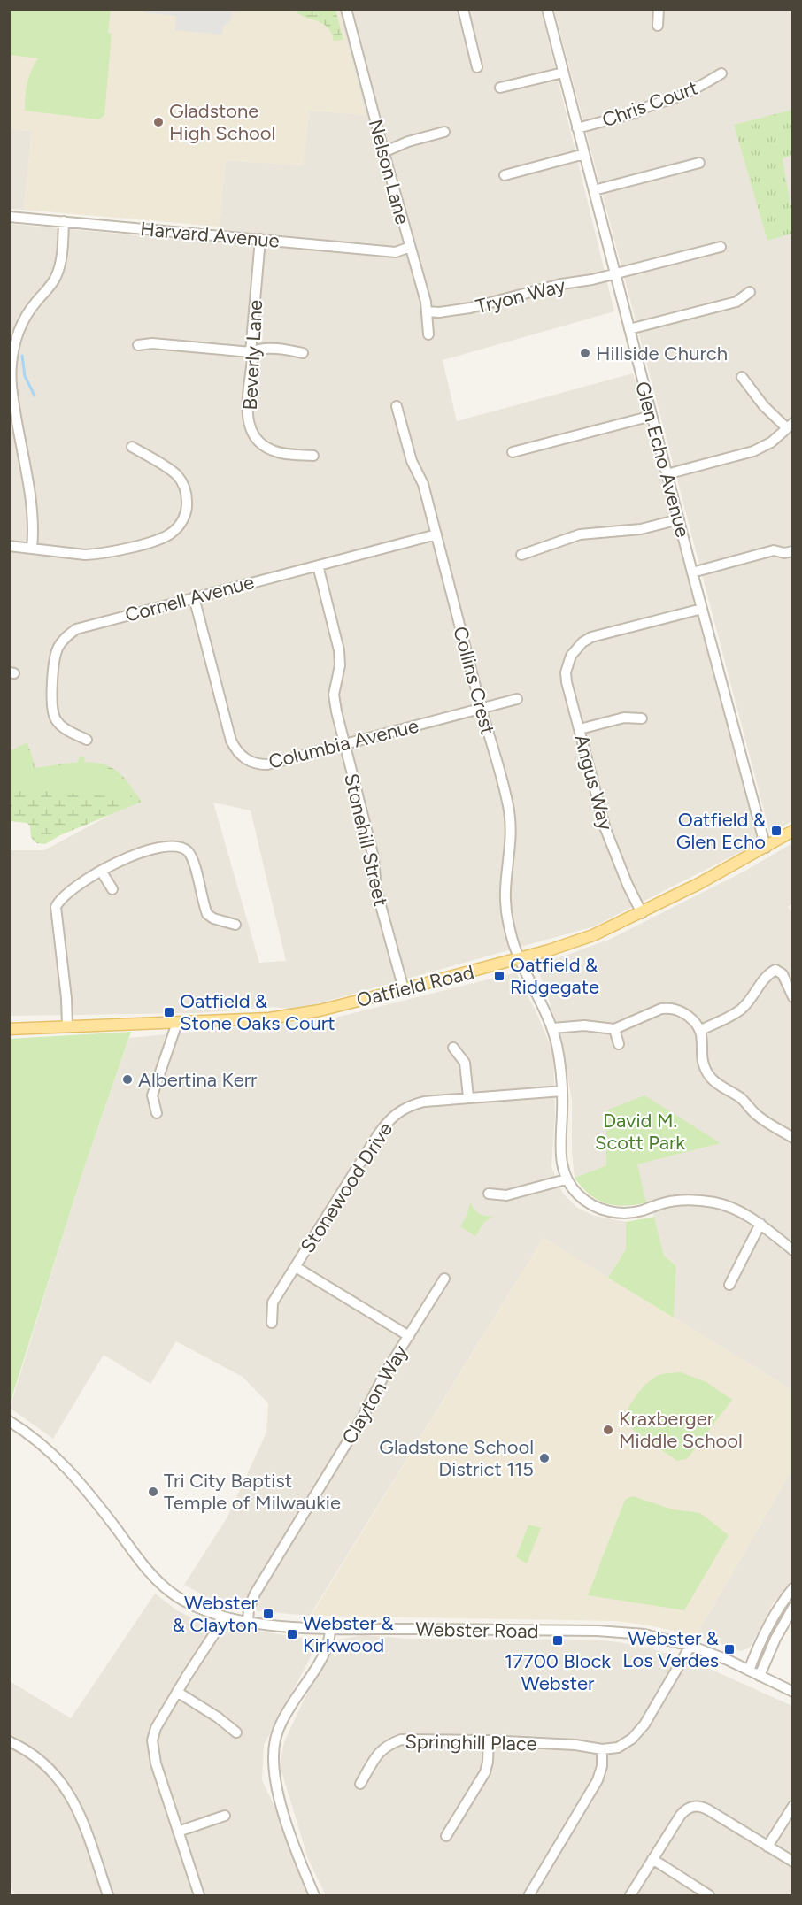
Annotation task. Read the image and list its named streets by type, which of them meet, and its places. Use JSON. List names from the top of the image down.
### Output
{
  "streets": {
    "main road": ["Oatfield Road"],
    "street": [
      "Chris Court",
      "Nelson Lane",
      "Harvard Avenue",
      "Tryon Way",
      "Beverly Lane",
      "Glen Echo Avenue",
      "Cornell Avenue",
      "Collins Crest",
      "Columbia Avenue",
      "Angus Way",
      "Stonehill Street",
      "Stonewood Drive",
      "Clayton Way",
      "Webster Road",
      "Springhill Place"
    ]
  },
  "crossings": [
    ["Chris Court", "Glen Echo Avenue"],
    ["Nelson Lane", "Harvard Avenue"],
    ["Nelson Lane", "Tryon Way"],
    ["Harvard Avenue", "Beverly Lane"],
    ["Tryon Way", "Glen Echo Avenue"],
    ["Glen Echo Avenue", "Angus Way"],
    ["Glen Echo Avenue", "Oatfield Road"],
    ["Cornell Avenue", "Collins Crest"],
    ["Cornell Avenue", "Columbia Avenue"],
    ["Cornell Avenue", "Stonehill Street"],
    ["Collins Crest", "Columbia Avenue"],
    ["Collins Crest", "Oatfield Road"],
    ["Collins Crest", "Stonewood Drive"],
    ["Columbia Avenue", "Stonehill Street"],
    ["Angus Way", "Oatfield Road"],
    ["Stonehill Street", "Oatfield Road"],
    ["Stonewood Drive", "Clayton Way"],
    ["Clayton Way", "Webster Road"]
  ],
  "parks": ["David M. Scott Park"],
  "places": {
    "other": [
      "Gladstone High School",
      "Hillside Church",
      "Albertina Kerr",
      "Kraxberger Middle School",
      "Gladstone School District 115",
      "Tri City Baptist Temple of Milwaukie"
    ],
    "transit": [
      "Oatfield & Glen Echo",
      "Oatfield & Ridgegate",
      "Oatfield & Stone Oaks Court",
      "Webster & Clayton",
      "Webster & Kirkwood",
      "17700 Block Webster",
      "Webster & Los Verdes"
    ]
  }
}
